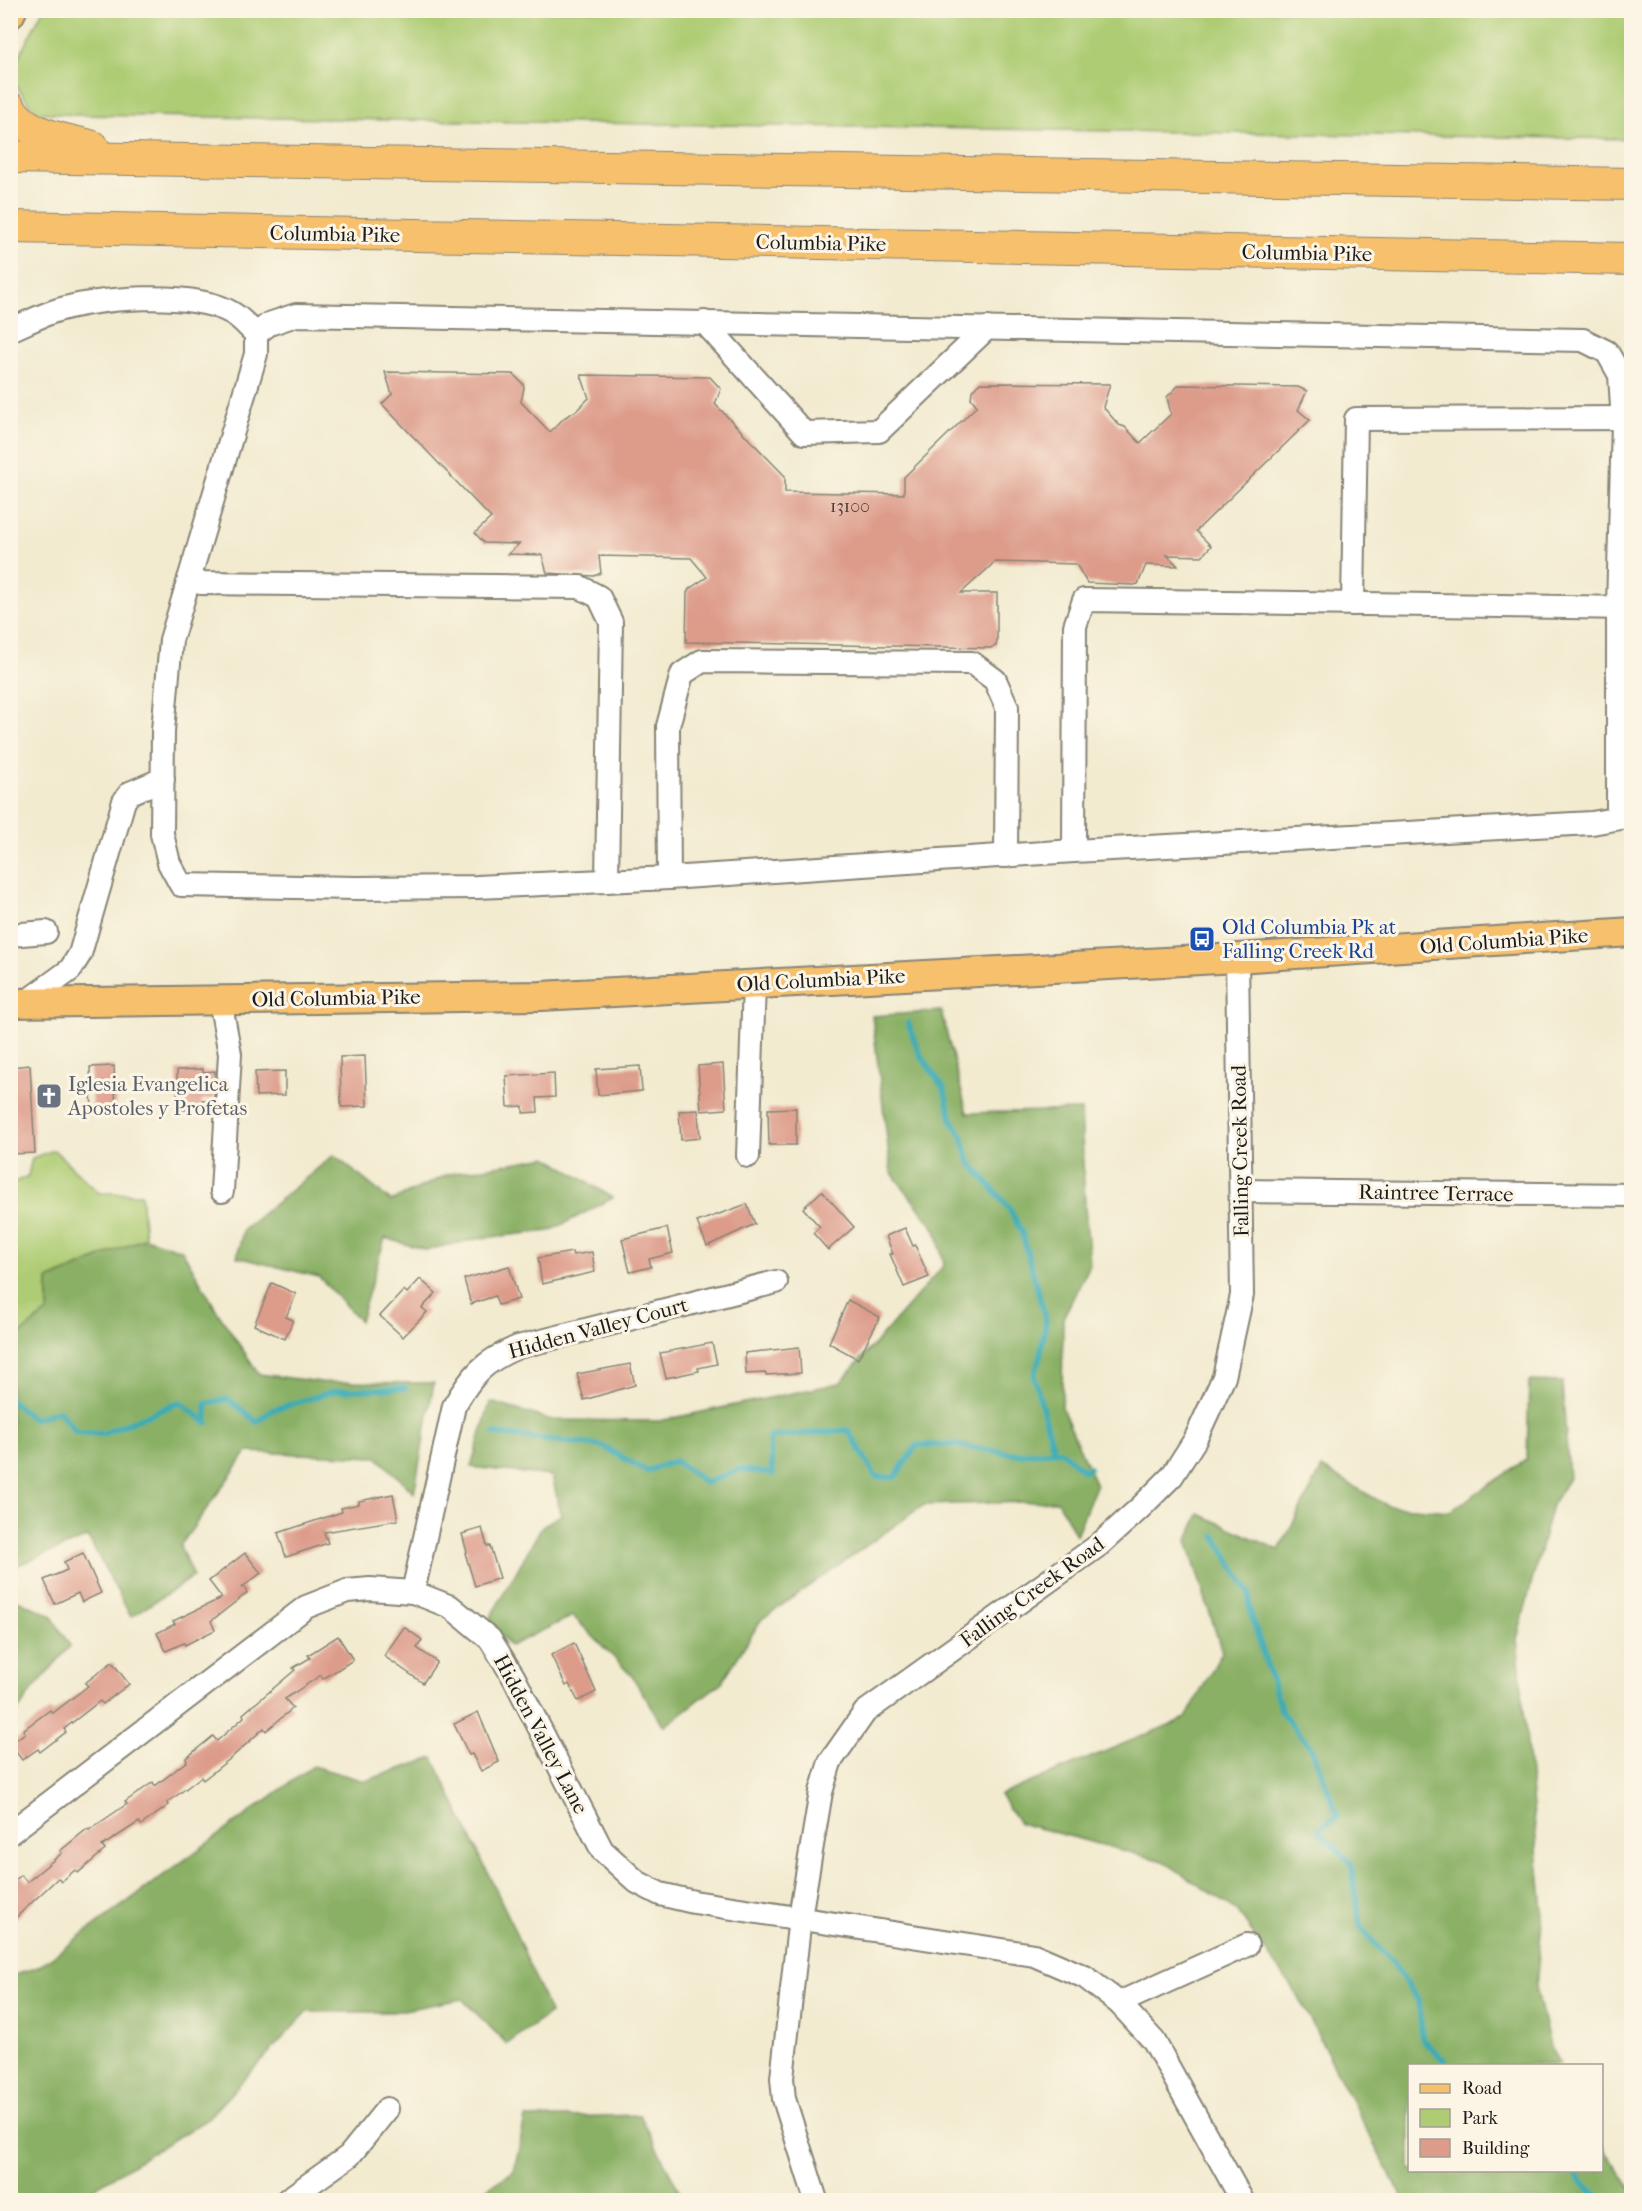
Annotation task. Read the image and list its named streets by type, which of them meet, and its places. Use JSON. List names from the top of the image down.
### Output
{
  "streets": {
    "highway": ["Columbia Pike"],
    "main road": ["Old Columbia Pike"],
    "street": [
      "Falling Creek Road",
      "Raintree Terrace",
      "Hidden Valley Court",
      "Hidden Valley Lane"
    ]
  },
  "crossings": [
    ["Old Columbia Pike", "Falling Creek Road"],
    ["Falling Creek Road", "Raintree Terrace"],
    ["Falling Creek Road", "Hidden Valley Lane"],
    ["Hidden Valley Court", "Hidden Valley Lane"]
  ],
  "places": {
    "bus stop": ["Old Columbia Pk at Falling Creek Rd"],
    "church": ["Iglesia Evangelica Apostoles y Profetas"]
  },
  "house_numbers": ["13100"],
  "legend": ["Road", "Park", "Building"]
}
